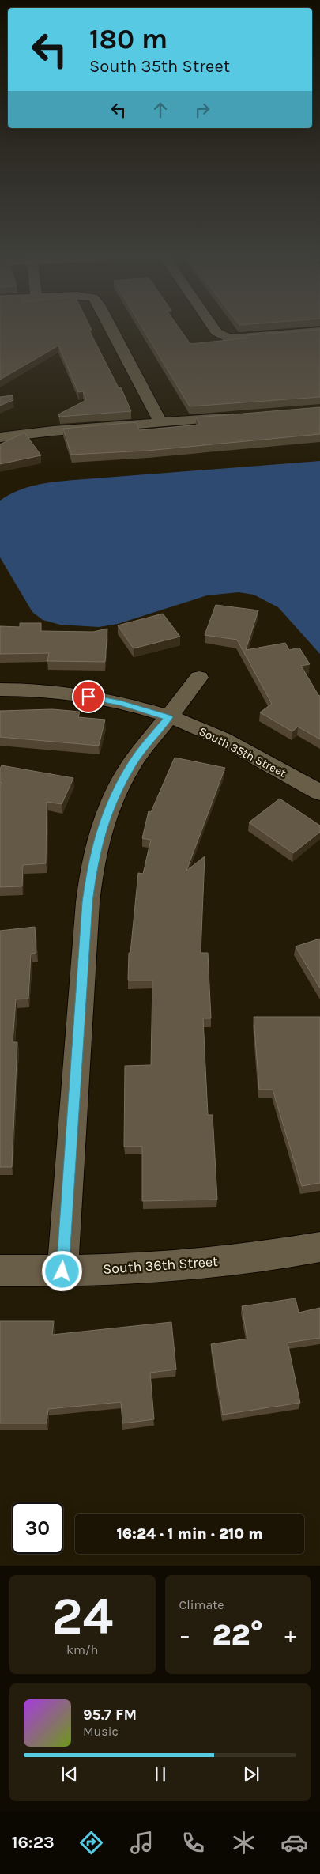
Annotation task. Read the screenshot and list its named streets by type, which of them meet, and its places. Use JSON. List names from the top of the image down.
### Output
{
  "streets": {
    "street": ["South 35th Street", "South 36th Street"]
  },
  "page": {
    "turn": ["180 m", "South 35th Street"],
    "limit": "30",
    "trip": "16:24 · 1 min · 210 m",
    "tile": [
      ["24", "km/h"],
      "Climate"
    ],
    "heat": ["−", "22°", "+"],
    "song": ["95.7 FM", "Music"],
    "tabs": "16:23"
  }
}
